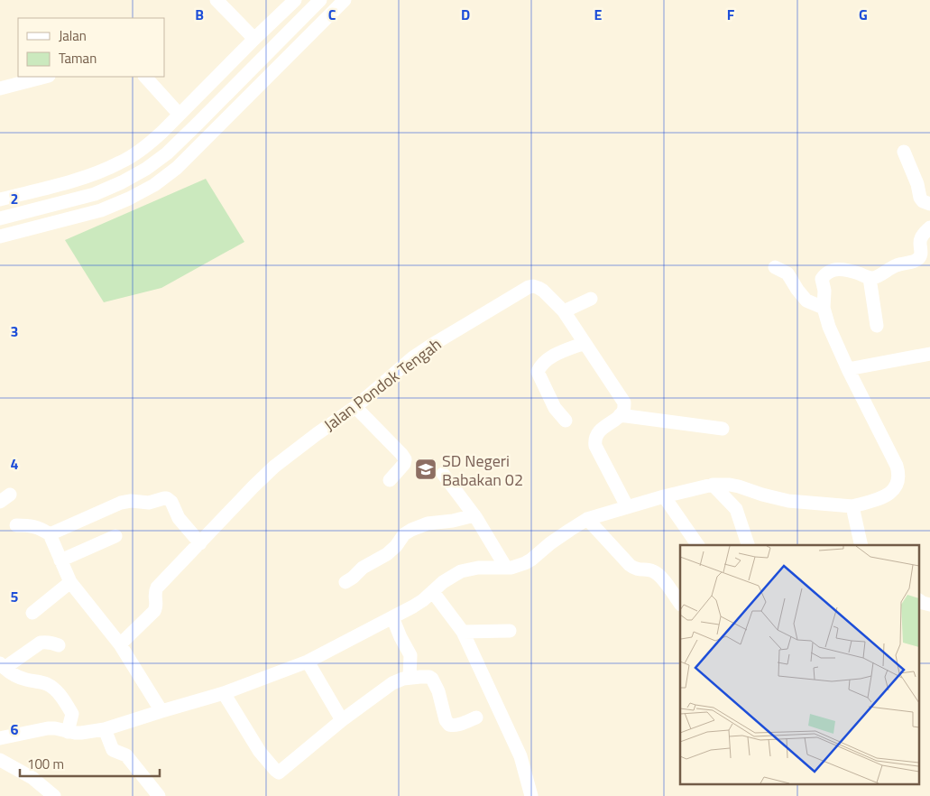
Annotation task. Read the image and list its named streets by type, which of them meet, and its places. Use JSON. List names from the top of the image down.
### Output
{
  "streets": {
    "street": ["Jalan Pondok Tengah"]
  },
  "places": {
    "school or university": ["SD Negeri Babakan 02"]
  },
  "legend": ["Jalan", "Taman"],
  "scale_bar": "100 m",
  "grid": {
    "columns": [
      "B",
      "C",
      "D",
      "E",
      "F",
      "G"
    ],
    "rows": [
      "2",
      "3",
      "4",
      "5",
      "6"
    ]
  }
}
